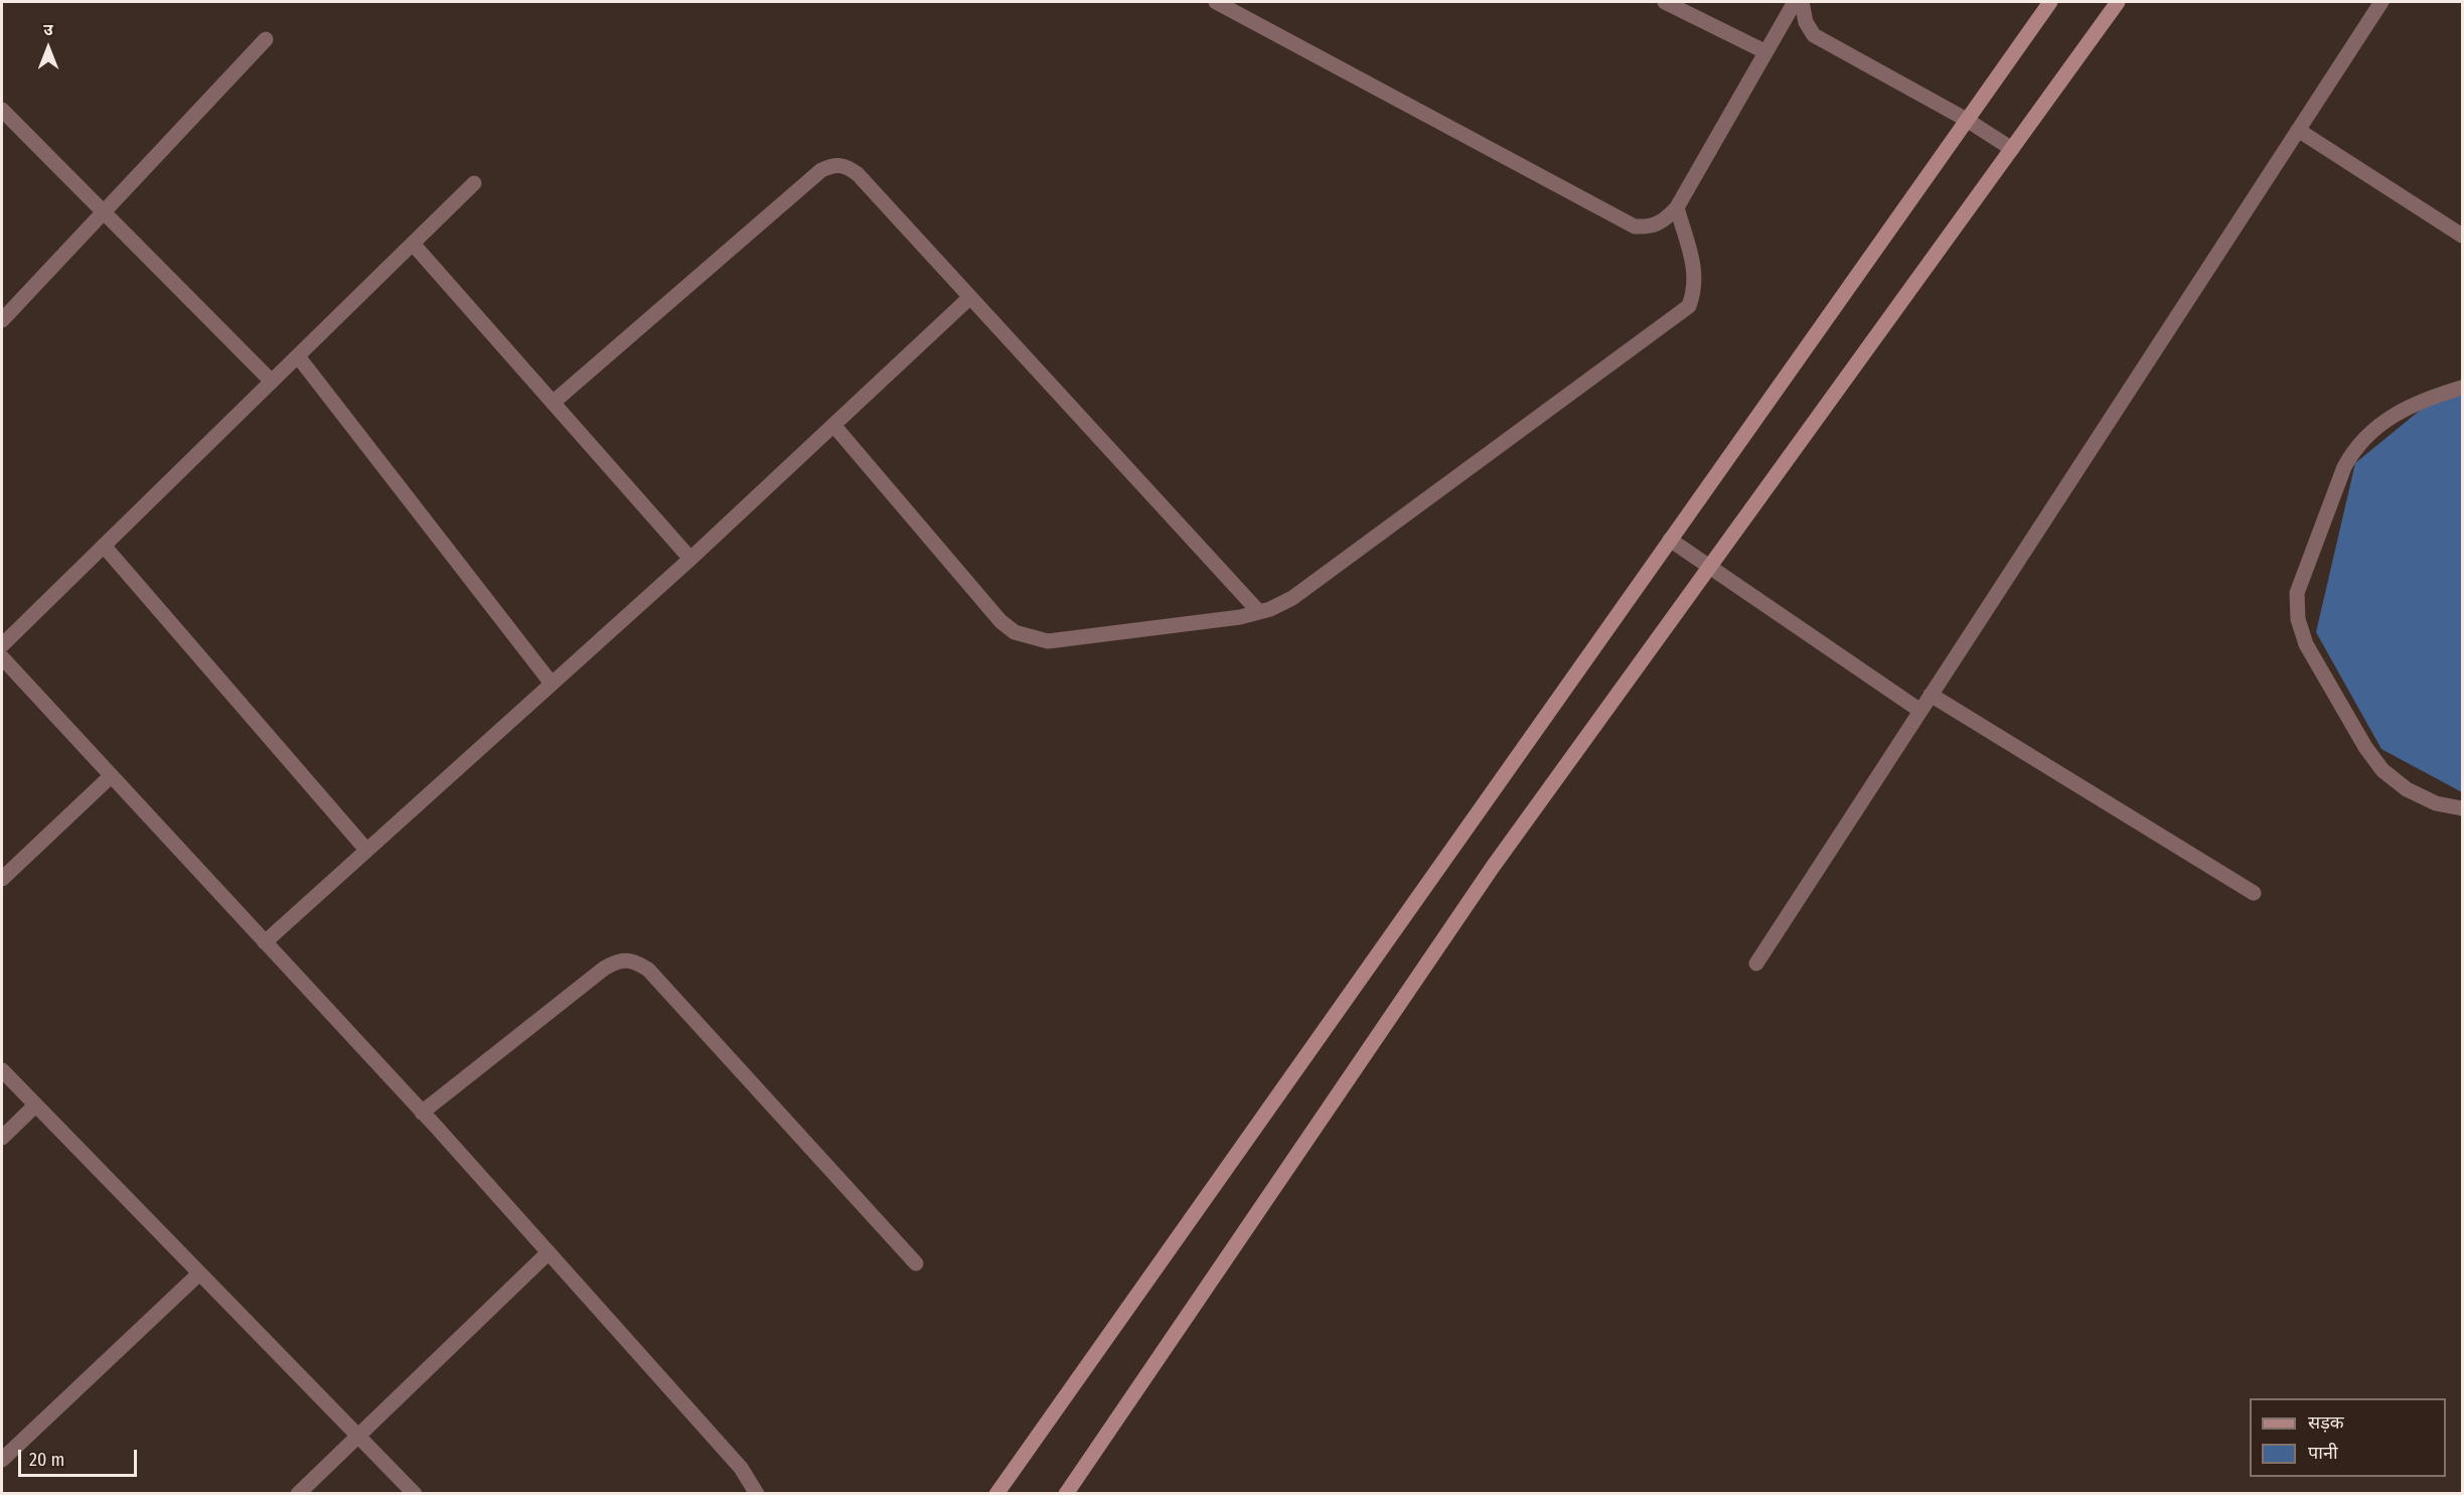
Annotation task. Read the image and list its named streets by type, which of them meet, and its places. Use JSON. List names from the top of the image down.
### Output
{
  "legend": ["सड़क", "पानी"],
  "scale_bar": "20 m",
  "north": "top"
}
